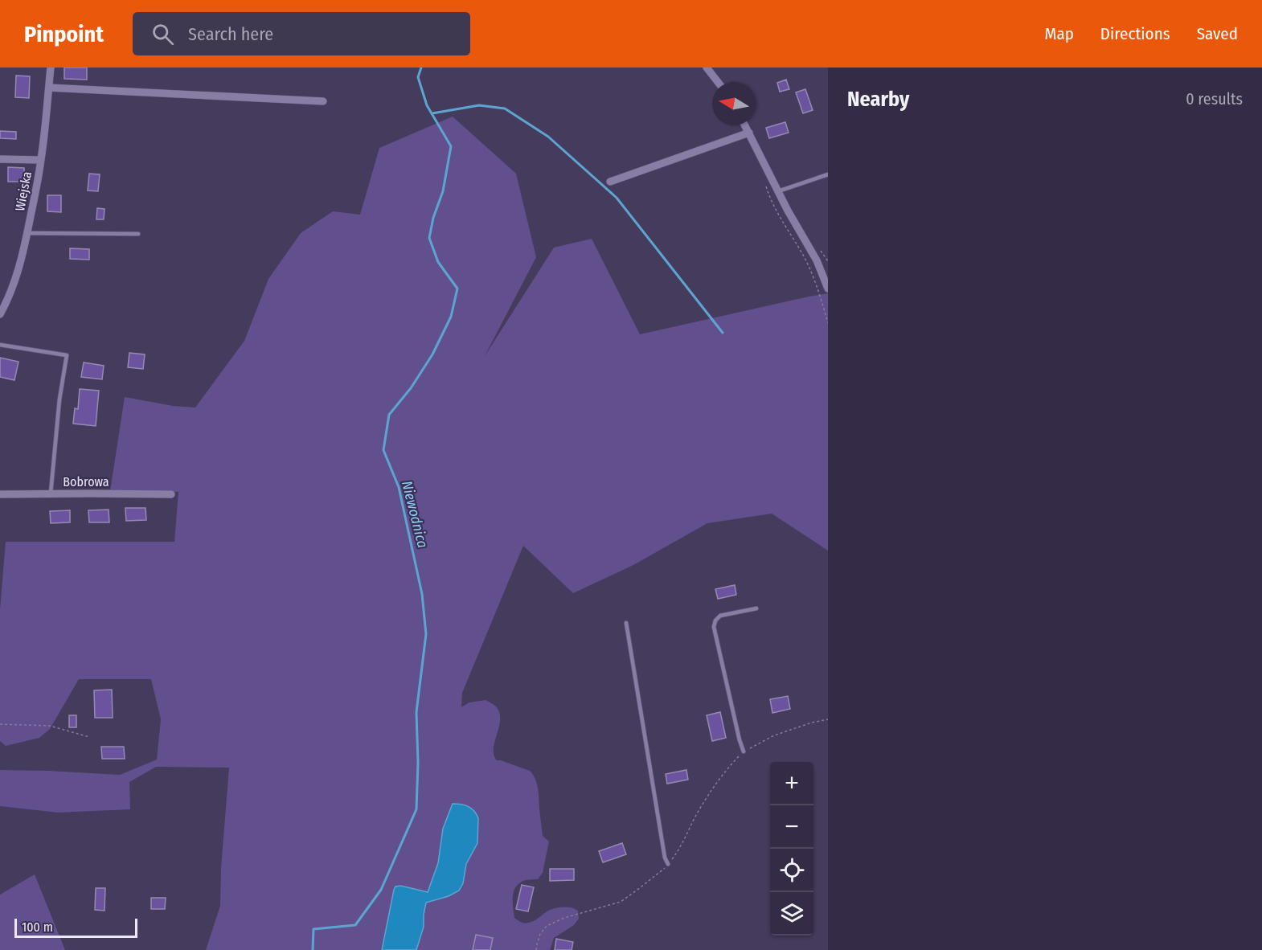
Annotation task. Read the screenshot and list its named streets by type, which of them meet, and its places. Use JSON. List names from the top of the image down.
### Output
{
  "streets": {
    "street": ["Wiejska", "Bobrowa"]
  },
  "water": ["Niewodnica"],
  "scale_bar": "100 m",
  "north": "left",
  "page": {
    "header": "Pinpoint",
    "search": "Search here",
    "nav": ["Map", "Directions", "Saved"],
    "heading": ["Nearby", "0 results"],
    "map_buttons": ["+", "−"],
    "scale": "100 m"
  }
}
